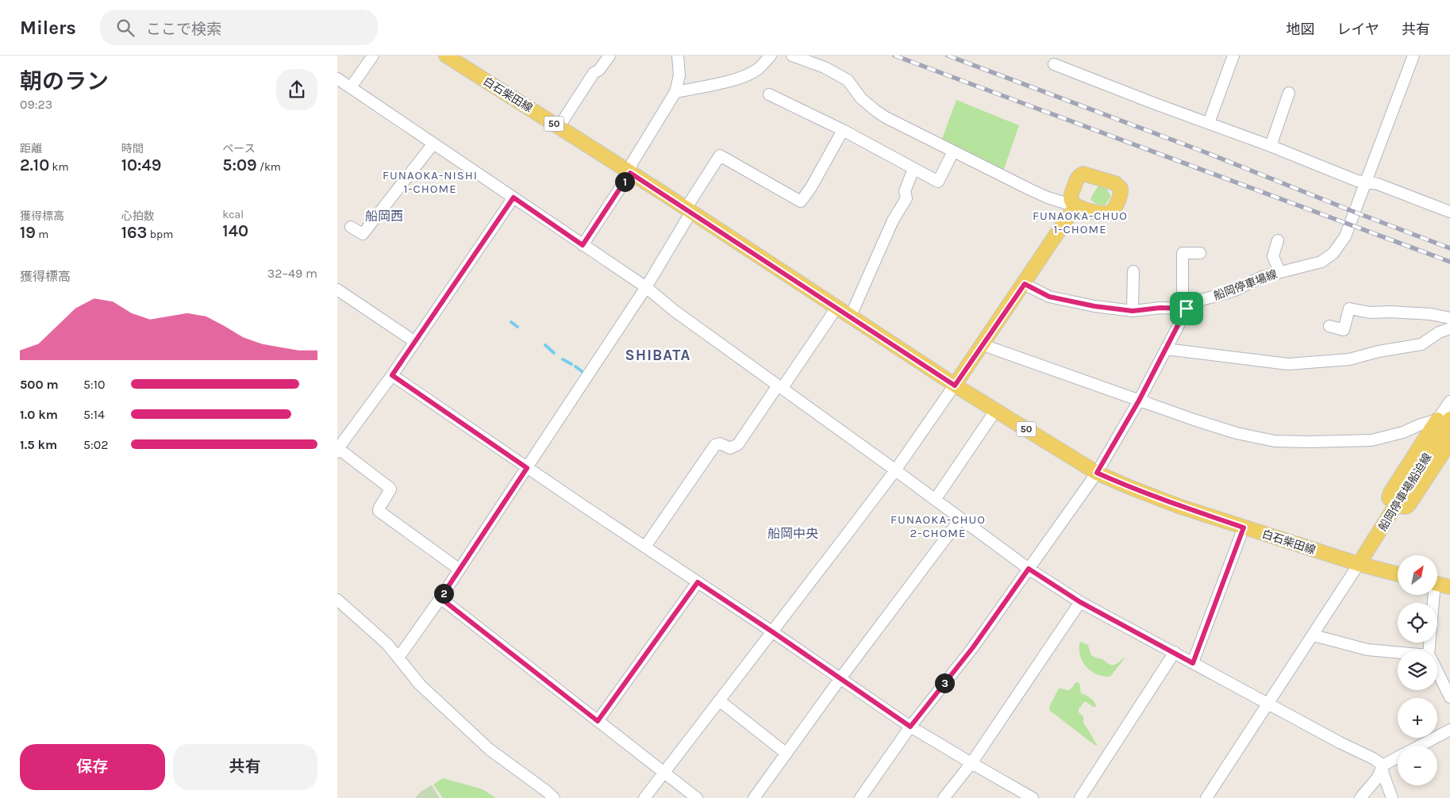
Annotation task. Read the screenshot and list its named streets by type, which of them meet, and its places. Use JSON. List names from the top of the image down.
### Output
{
  "streets": {
    "main road": ["白石柴田線", "50", "船岡停車場船迫線"],
    "street": ["船岡停車場線"]
  },
  "crossings": [
    ["白石柴田線", "船岡停車場船迫線"]
  ],
  "districts": [
    "FUNAOKA-NISHI 1-CHOME",
    "船岡西",
    "FUNAOKA-CHUO 1-CHOME",
    "SHIBATA",
    "FUNAOKA-CHUO 2-CHOME",
    "船岡中央"
  ],
  "north": "top right",
  "page": {
    "header": "Milers",
    "search": "ここで検索",
    "nav": ["地図", "レイヤ", "共有"],
    "heading": ["朝のラン", "09:23"],
    "stats": [
      ["距離", "2.10 km"],
      ["時間", "10:49"],
      ["ペース", "5:09 /km"],
      ["獲得標高", "19 m"],
      ["心拍数", "163 bpm"],
      ["kcal", "140"]
    ],
    "pins": ["1", "2", "3"],
    "chart": ["獲得標高", "32–49 m"],
    "list": [
      {
        "name": "500 m",
        "note": "5:10"
      },
      {
        "name": "1.0 km",
        "note": "5:14"
      },
      {
        "name": "1.5 km",
        "note": "5:02"
      }
    ],
    "map_buttons": ["+", "−"],
    "buttons": ["保存", "共有"]
  }
}
